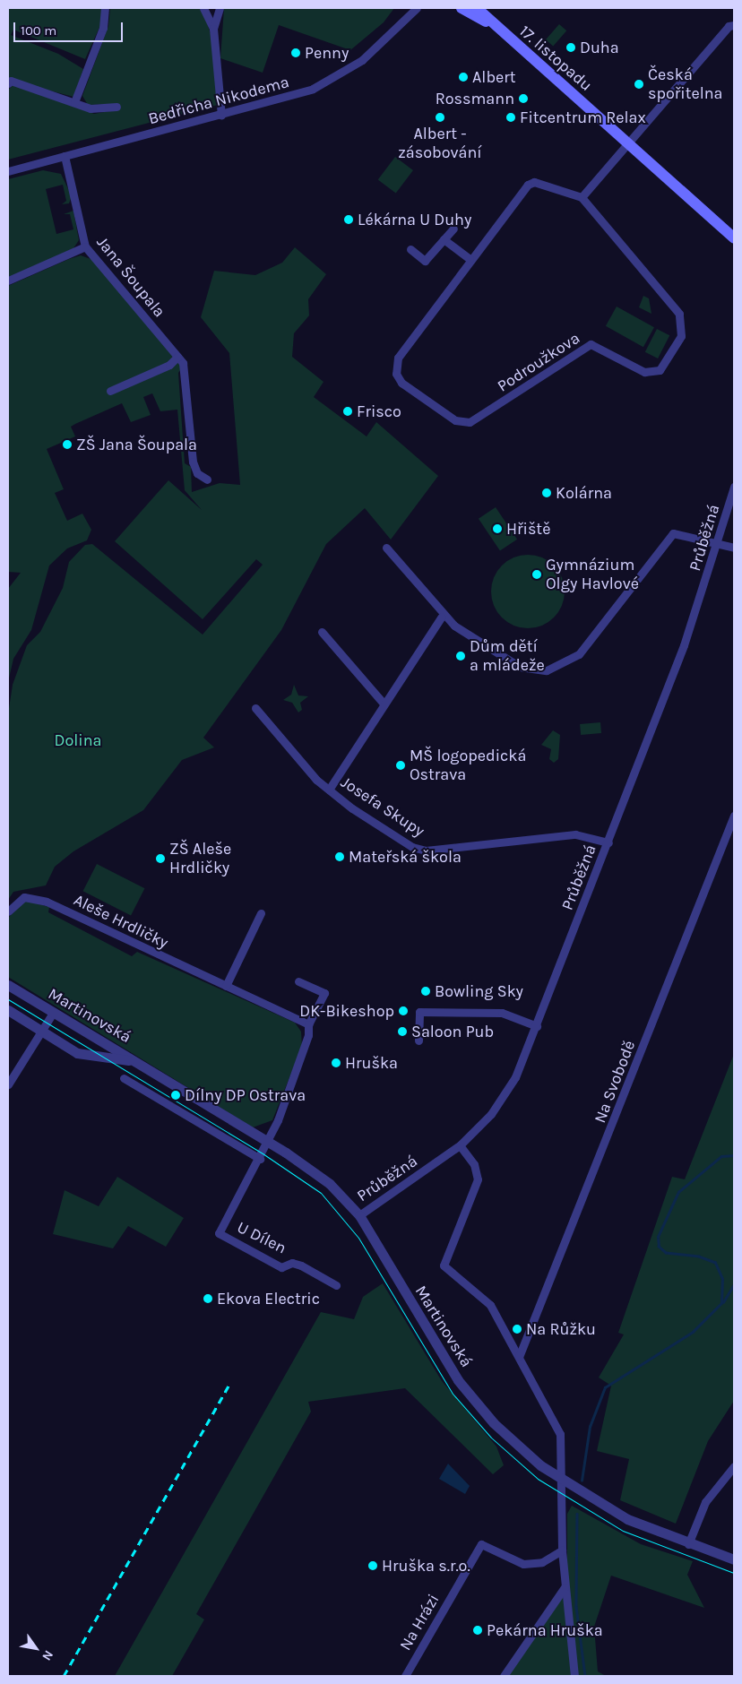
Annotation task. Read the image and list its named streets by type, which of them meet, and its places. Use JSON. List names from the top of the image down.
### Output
{
  "streets": {
    "main road": ["17. listopadu"],
    "street": [
      "Bedřicha Nikodema",
      "Jana Šoupala",
      "Podroužkova",
      "Průběžná",
      "Josefa Skupy",
      "Aleše Hrdličky",
      "Martinovská",
      "Na Svobodě",
      "U Dílen",
      "Na Hrázi"
    ]
  },
  "crossings": [
    ["Bedřicha Nikodema", "Jana Šoupala"],
    ["Průběžná", "Josefa Skupy"],
    ["Průběžná", "Martinovská"],
    ["Martinovská", "U Dílen"]
  ],
  "parks": ["Dolina"],
  "places": [
    "Duha",
    "Penny",
    "Albert",
    "Česká spořitelna",
    "Rossmann",
    "Albert - zásobování",
    "Fitcentrum Relax",
    "Lékárna U Duhy",
    "Frisco",
    "ZŠ Jana Šoupala",
    "Kolárna",
    "Hřiště",
    "Gymnázium Olgy Havlové",
    "Dům dětí a mládeže",
    "MŠ logopedická Ostrava",
    "Mateřská škola",
    "ZŠ Aleše Hrdličky",
    "Bowling Sky",
    "DK-Bikeshop",
    "Saloon Pub",
    "Hruška",
    "Dílny DP Ostrava",
    "Ekova Electric",
    "Na Růžku",
    "Hruška s.r.o.",
    "Pekárna Hruška"
  ],
  "scale_bar": "100 m",
  "north": "bottom right"
}
